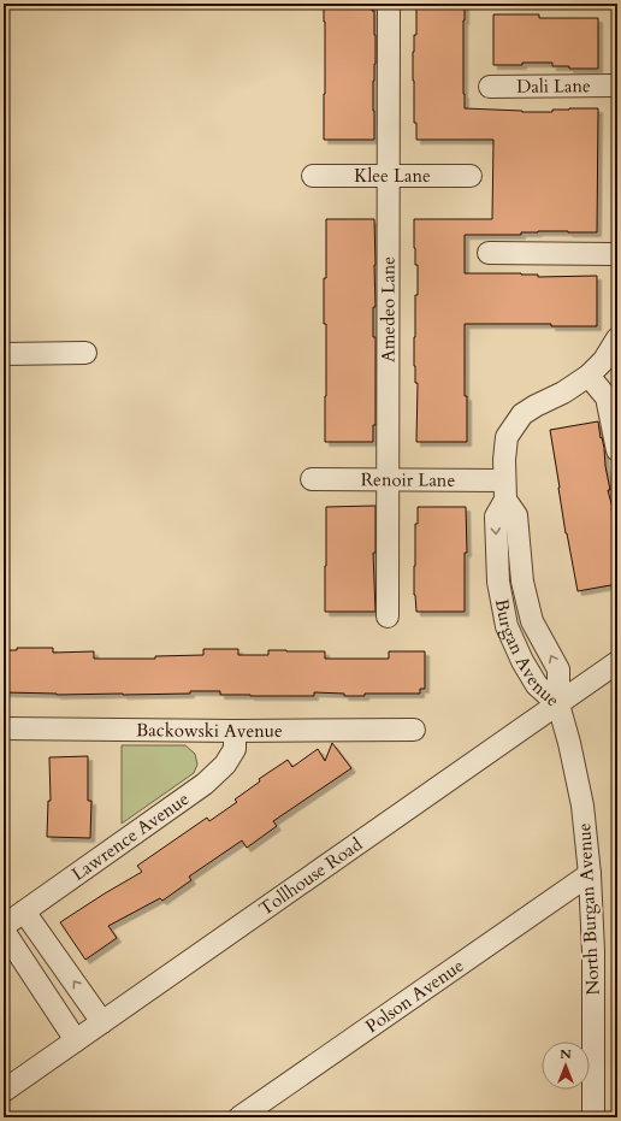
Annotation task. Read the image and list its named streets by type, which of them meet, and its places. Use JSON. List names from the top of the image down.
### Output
{
  "streets": {
    "street": [
      "Dali Lane",
      "Klee Lane",
      "Amedeo Lane",
      "Renoir Lane",
      "Burgan Avenue",
      "Backowski Avenue",
      "Lawrence Avenue",
      "Tollhouse Road",
      "North Burgan Avenue",
      "Polson Avenue"
    ]
  },
  "crossings": [
    ["Klee Lane", "Amedeo Lane"],
    ["Amedeo Lane", "Renoir Lane"],
    ["Renoir Lane", "Burgan Avenue"],
    ["Burgan Avenue", "Tollhouse Road"],
    ["Burgan Avenue", "North Burgan Avenue"],
    ["Backowski Avenue", "Lawrence Avenue"],
    ["Tollhouse Road", "North Burgan Avenue"],
    ["North Burgan Avenue", "Polson Avenue"]
  ],
  "north": "top"
}
